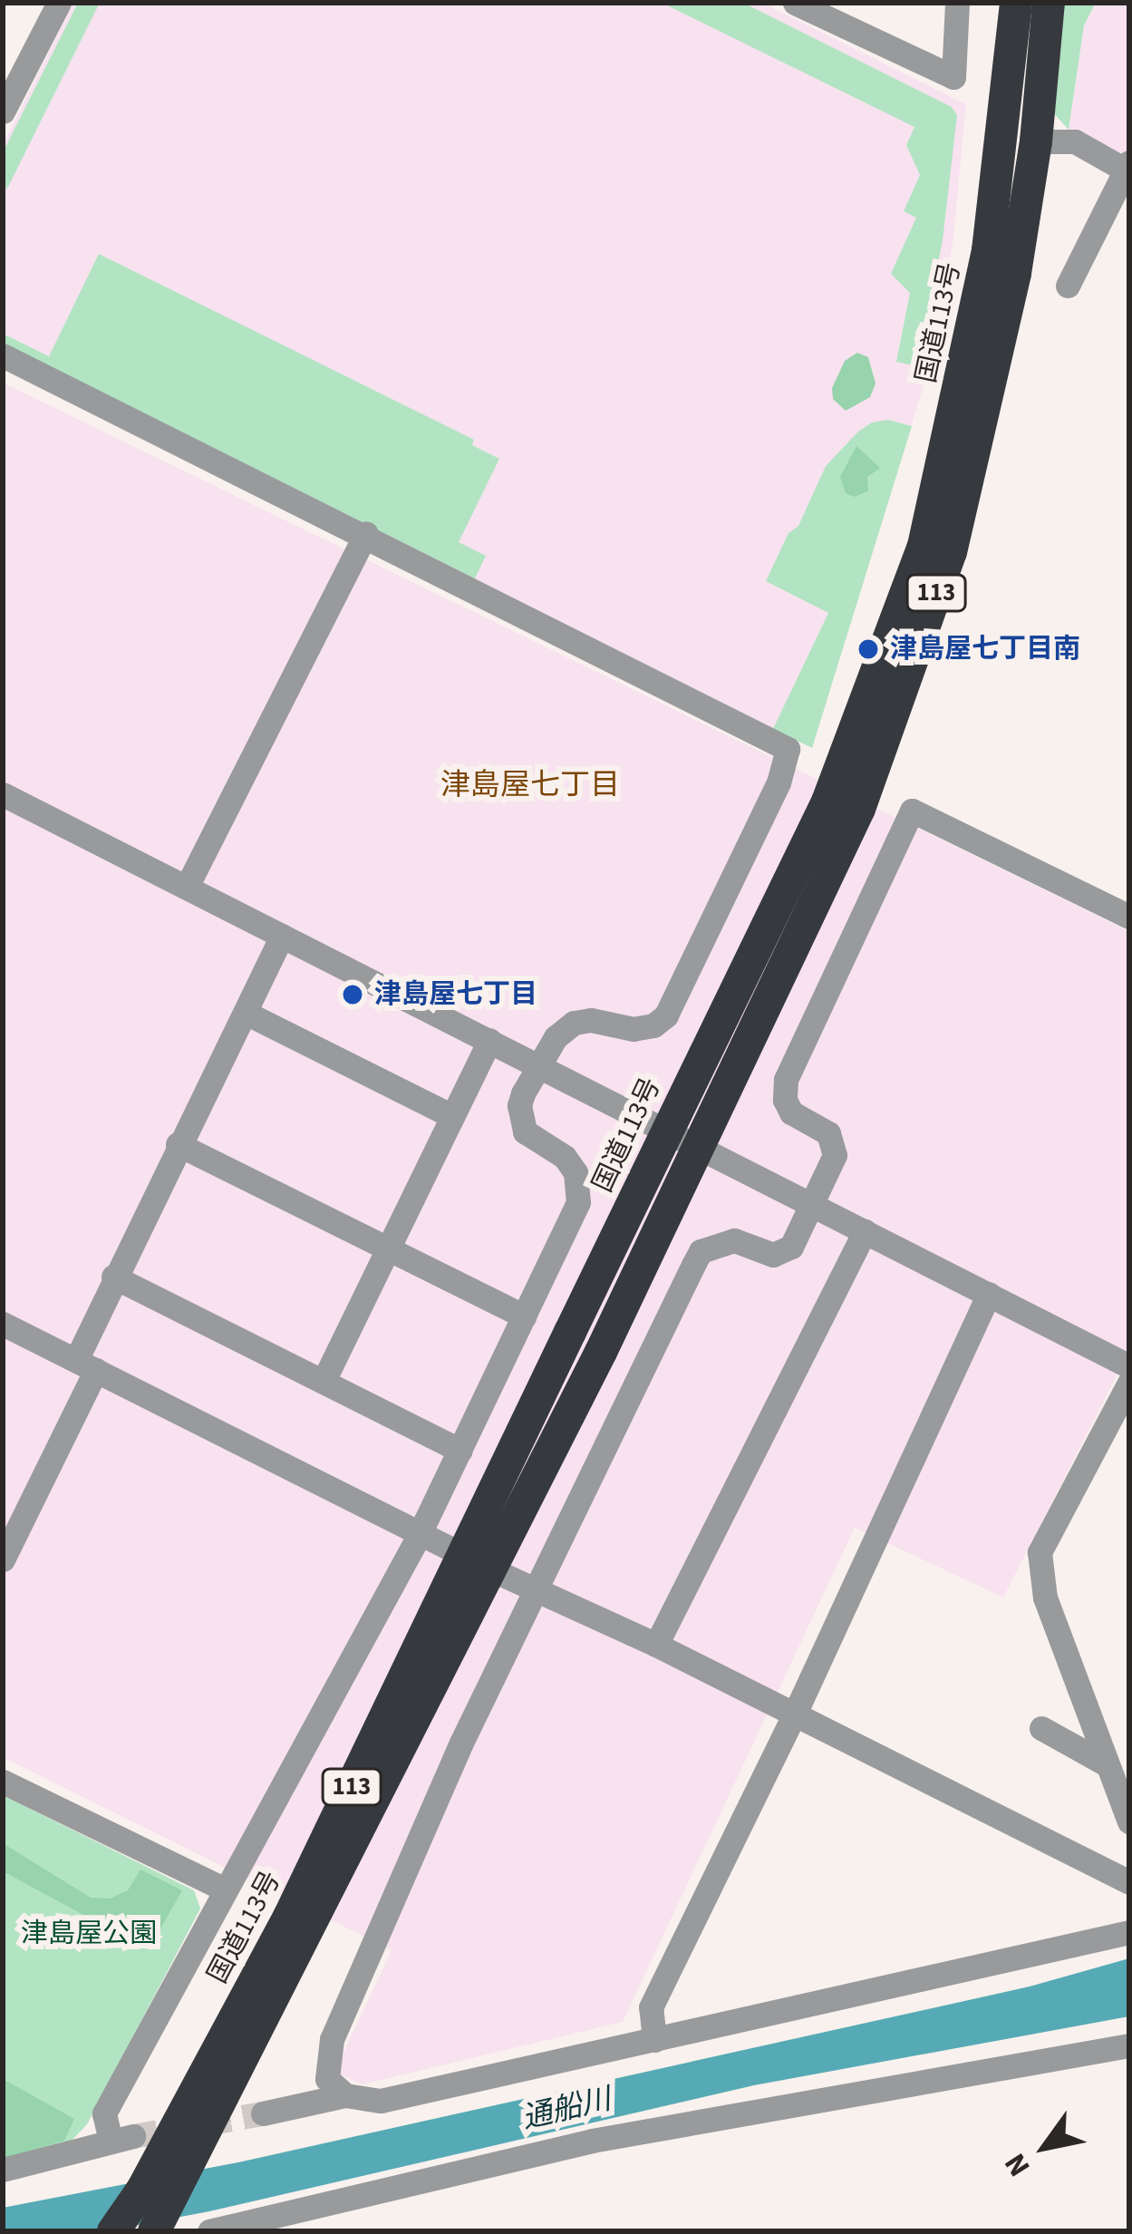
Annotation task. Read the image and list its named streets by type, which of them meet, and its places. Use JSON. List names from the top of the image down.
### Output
{
  "streets": {
    "highway": ["国道113号", "113"]
  },
  "districts": ["津島屋七丁目"],
  "water": ["通船川"],
  "parks": ["津島屋公園"],
  "places": ["津島屋七丁目南", "津島屋七丁目"],
  "north": "bottom left"
}
